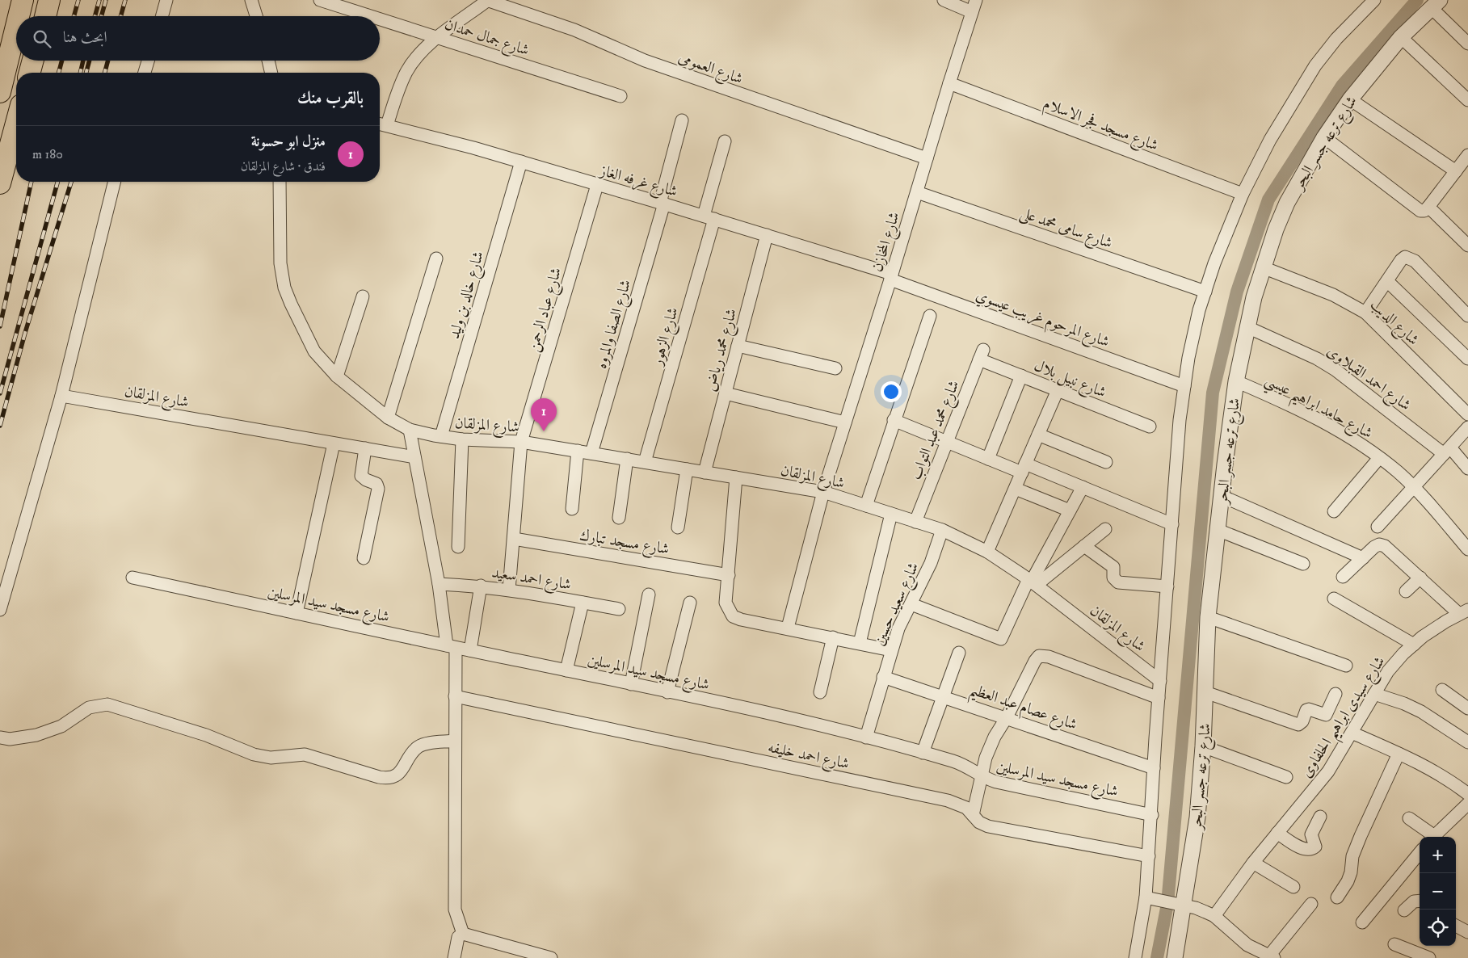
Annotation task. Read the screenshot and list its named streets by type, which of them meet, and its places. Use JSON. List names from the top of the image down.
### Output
{
  "streets": {
    "street": [
      "شارع جمال حمدان",
      "شارع العمومى",
      "شارع مسجد فجر الاسلام",
      "شارع ترعه جسر البحر",
      "شارع غرفه الغاز",
      "شارع سامى محمد على",
      "شارع المخازن",
      "شارع خالد بن وليد",
      "شارع عباد الرحمن",
      "شارع المرحوم غريب عيسوي",
      "شارع الديب",
      "شارع الصفا والمروه",
      "شارع الزهور",
      "شارع محمد رياض",
      "شارع احمد القبلاوى",
      "شارع نبيل بلال",
      "شارع المزلقان",
      "شارع حامد ابراهيم عيسي",
      "شارع محمد عبد التواب",
      "شارع مسجد تبارك",
      "شارع احمد سعيد",
      "شارع مسجد سيد المرسلين",
      "شارع سعيد حسين",
      "شارع عصام عبد العظيم",
      "شارع سيدى ابراهيم الحلفاوى",
      "شارع احمد خليفه"
    ]
  },
  "crossings": [
    ["شارع العمومى", "شارع المخازن"],
    ["شارع مسجد فجر الاسلام", "شارع المخازن"],
    ["شارع ترعه جسر البحر", "شارع الديب"],
    ["شارع ترعه جسر البحر", "شارع احمد القبلاوى"],
    ["شارع ترعه جسر البحر", "شارع حامد ابراهيم عيسي"],
    ["شارع غرفه الغاز", "شارع المخازن"],
    ["شارع غرفه الغاز", "شارع خالد بن وليد"],
    ["شارع غرفه الغاز", "شارع عباد الرحمن"],
    ["شارع غرفه الغاز", "شارع المرحوم غريب عيسوي"],
    ["شارع غرفه الغاز", "شارع الصفا والمروه"],
    ["شارع غرفه الغاز", "شارع الزهور"],
    ["شارع غرفه الغاز", "شارع محمد رياض"],
    ["شارع سامى محمد على", "شارع المخازن"],
    ["شارع المخازن", "شارع المرحوم غريب عيسوي"],
    ["شارع المخازن", "شارع المزلقان"],
    ["شارع خالد بن وليد", "شارع المزلقان"],
    ["شارع عباد الرحمن", "شارع المزلقان"],
    ["شارع عباد الرحمن", "شارع مسجد تبارك"],
    ["شارع عباد الرحمن", "شارع احمد سعيد"],
    ["شارع الصفا والمروه", "شارع المزلقان"],
    ["شارع الزهور", "شارع المزلقان"],
    ["شارع محمد رياض", "شارع المزلقان"],
    ["شارع نبيل بلال", "شارع محمد عبد التواب"],
    ["شارع المزلقان", "شارع محمد عبد التواب"],
    ["شارع المزلقان", "شارع سعيد حسين"],
    ["شارع مسجد سيد المرسلين", "شارع سعيد حسين"],
    ["شارع سعيد حسين", "شارع عصام عبد العظيم"]
  ],
  "page": {
    "search": "ابحث هنا",
    "heading": "بالقرب منك",
    "list": [
      {
        "mark": "1",
        "name": "منزل ابو حسونة",
        "note": "فندق · شارع المزلقان",
        "value": "180 m"
      }
    ],
    "pins": "1",
    "map_buttons": ["+", "−"]
  }
}
